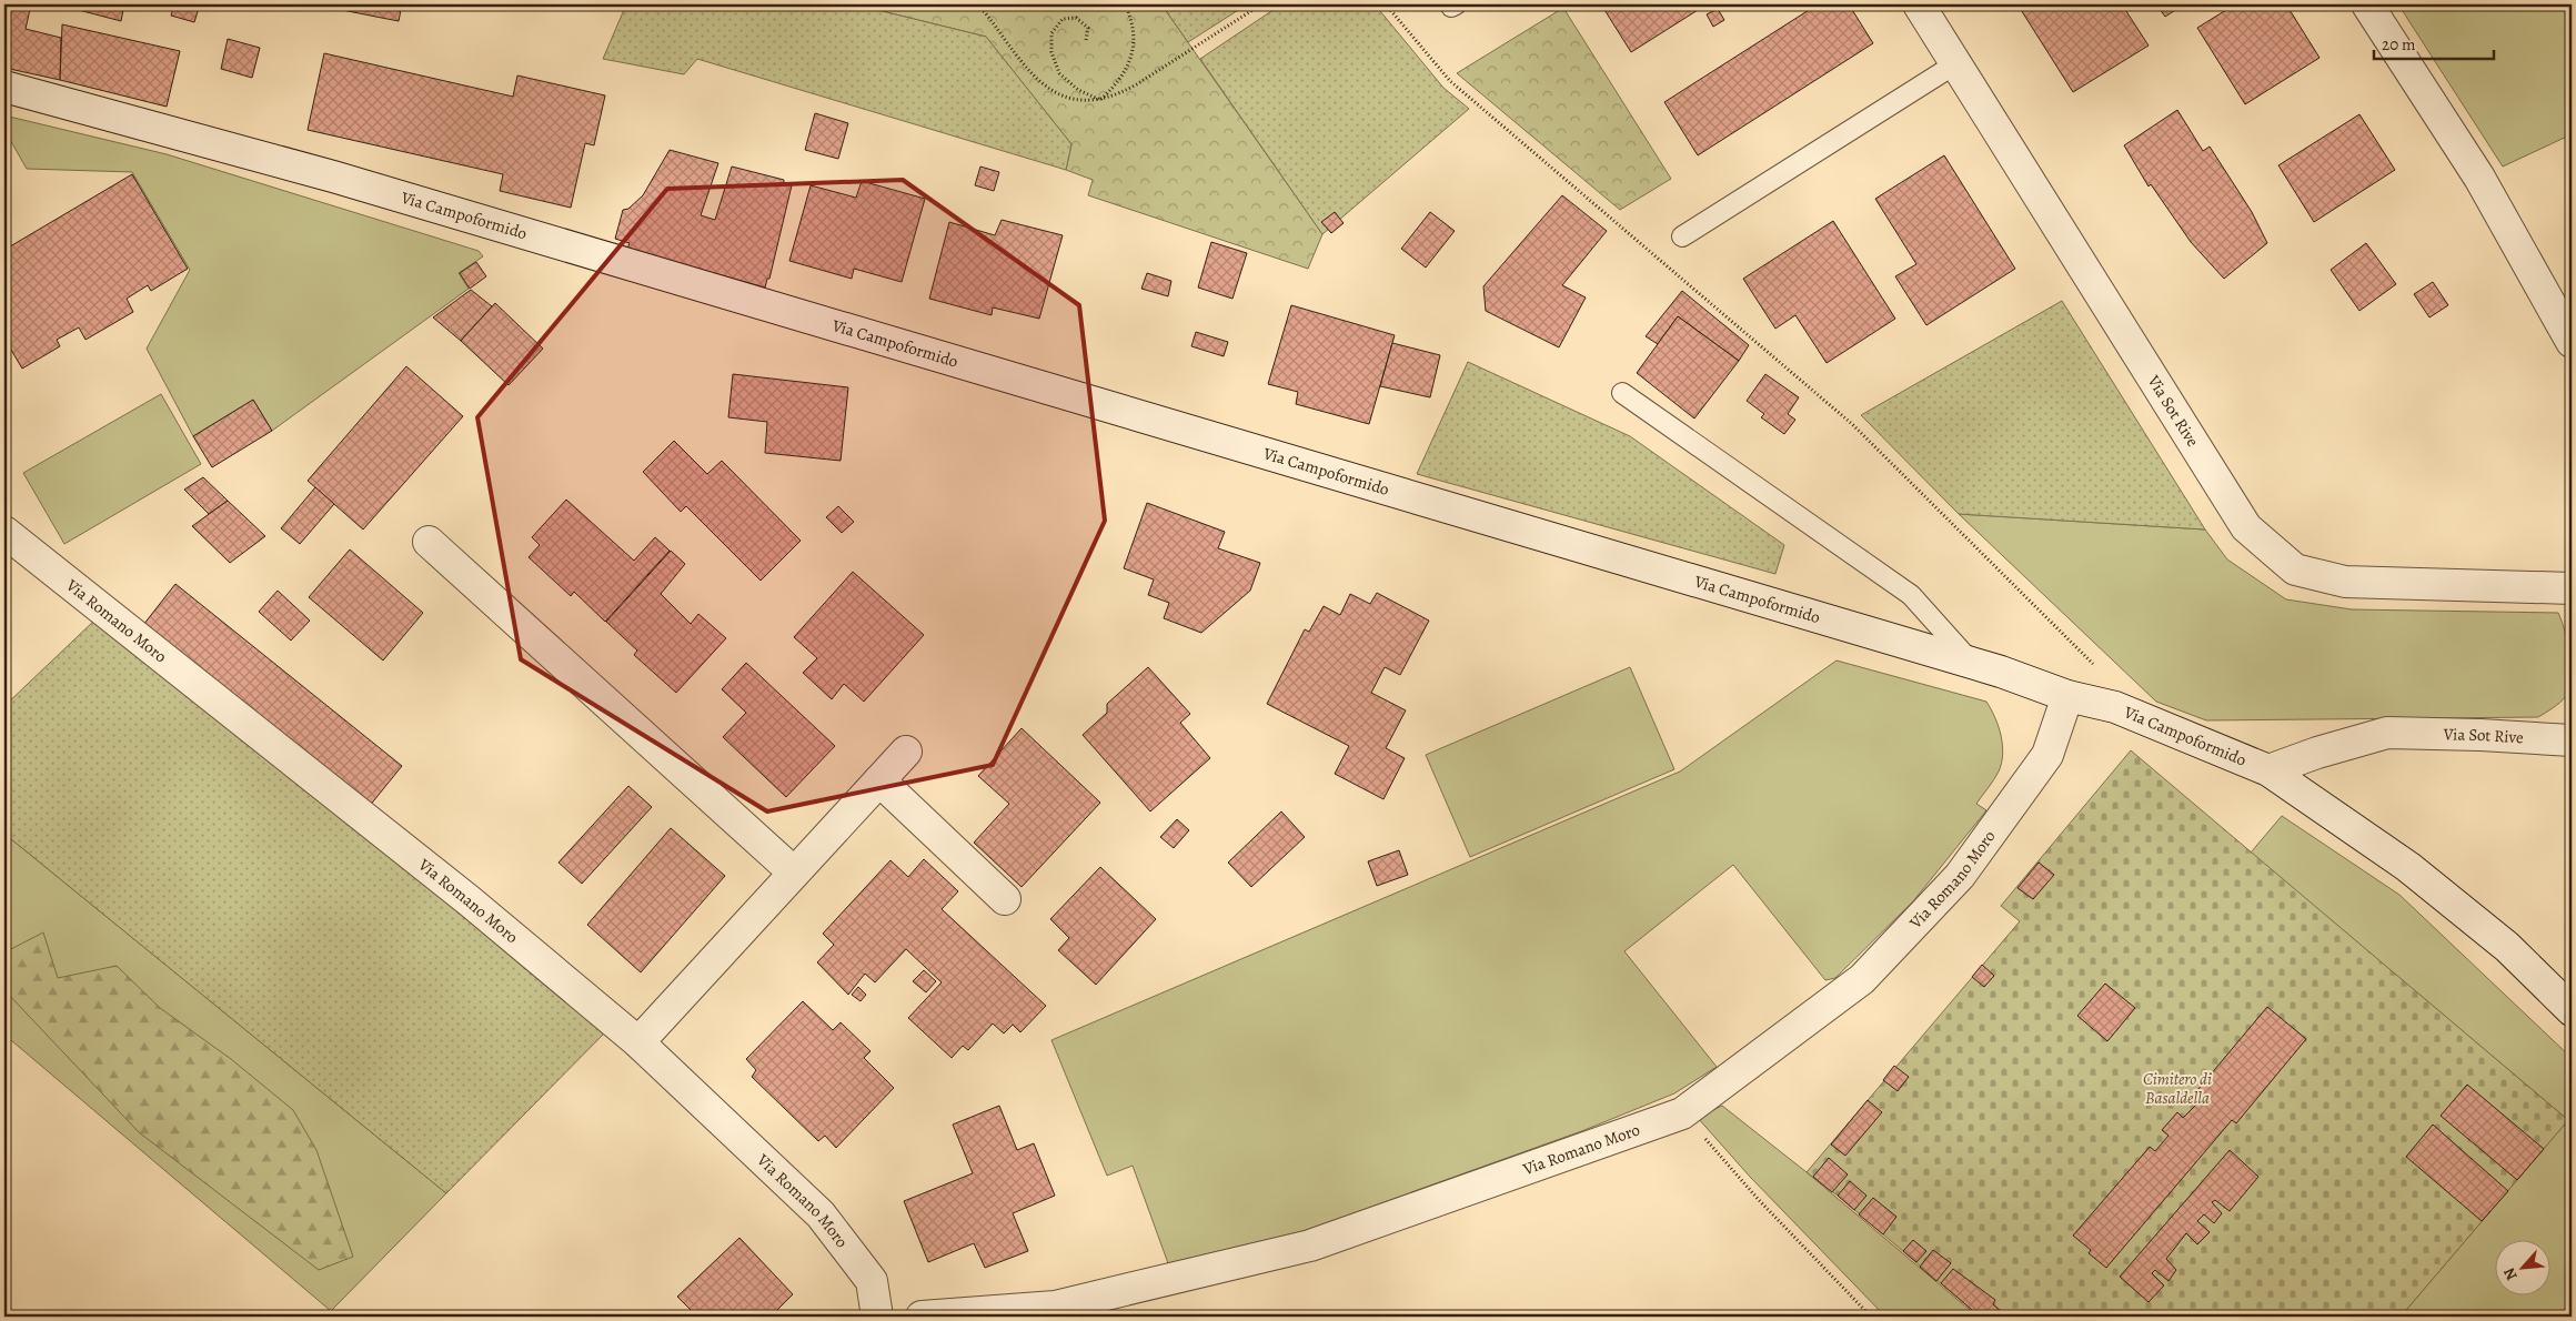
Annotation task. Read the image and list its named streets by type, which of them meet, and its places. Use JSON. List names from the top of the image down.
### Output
{
  "streets": {
    "street": ["Via Campoformido", "Via Sot Rive", "Via Romano Moro"]
  },
  "crossings": [
    ["Via Campoformido", "Via Sot Rive"],
    ["Via Campoformido", "Via Romano Moro"]
  ],
  "parks": ["Cimitero di Basaldella"],
  "scale_bar": "20 m",
  "north": "bottom left"
}
